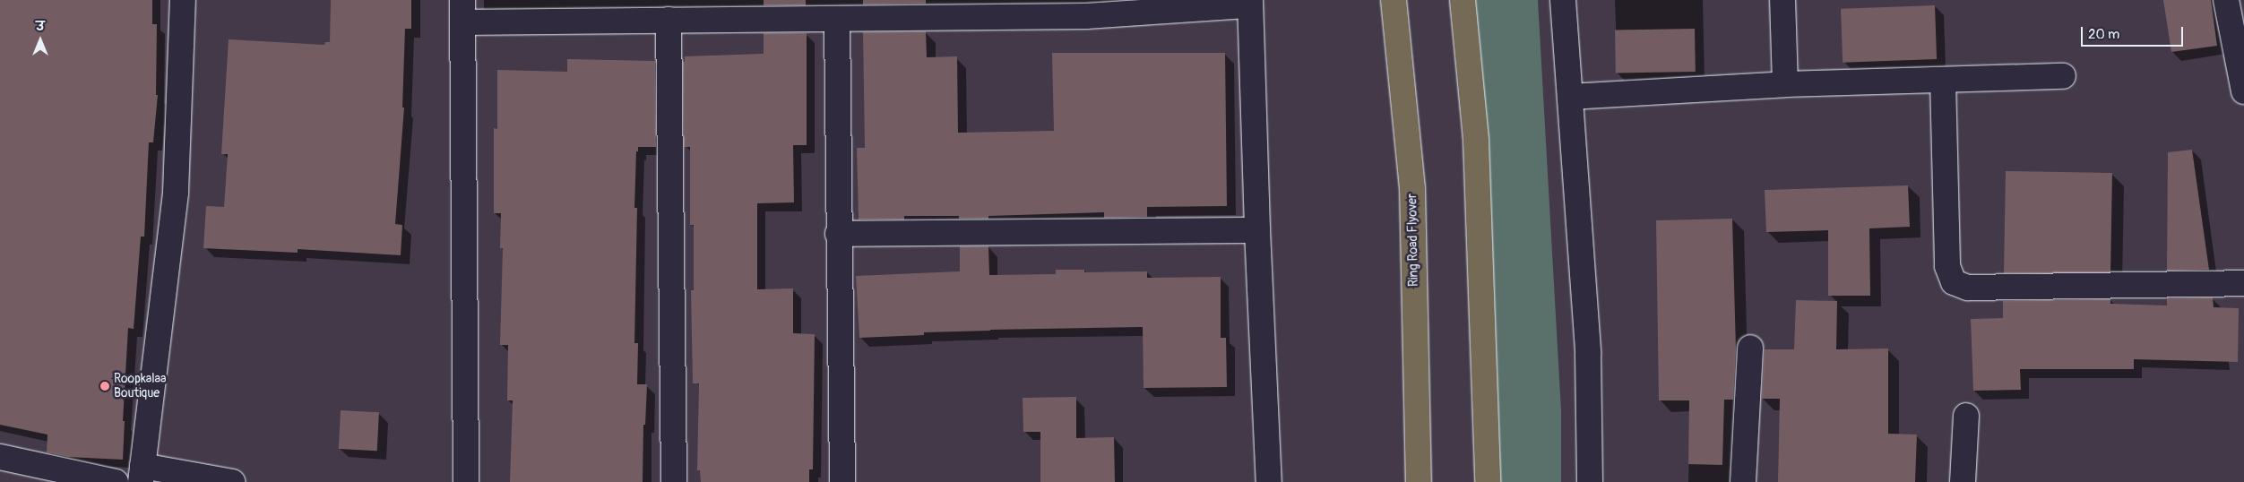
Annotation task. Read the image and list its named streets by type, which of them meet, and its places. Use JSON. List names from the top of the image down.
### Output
{
  "streets": {
    "main road": ["Ring Road Flyover"]
  },
  "places": ["Roopkalaa Boutique"],
  "scale_bar": "20 m",
  "north": "top"
}
